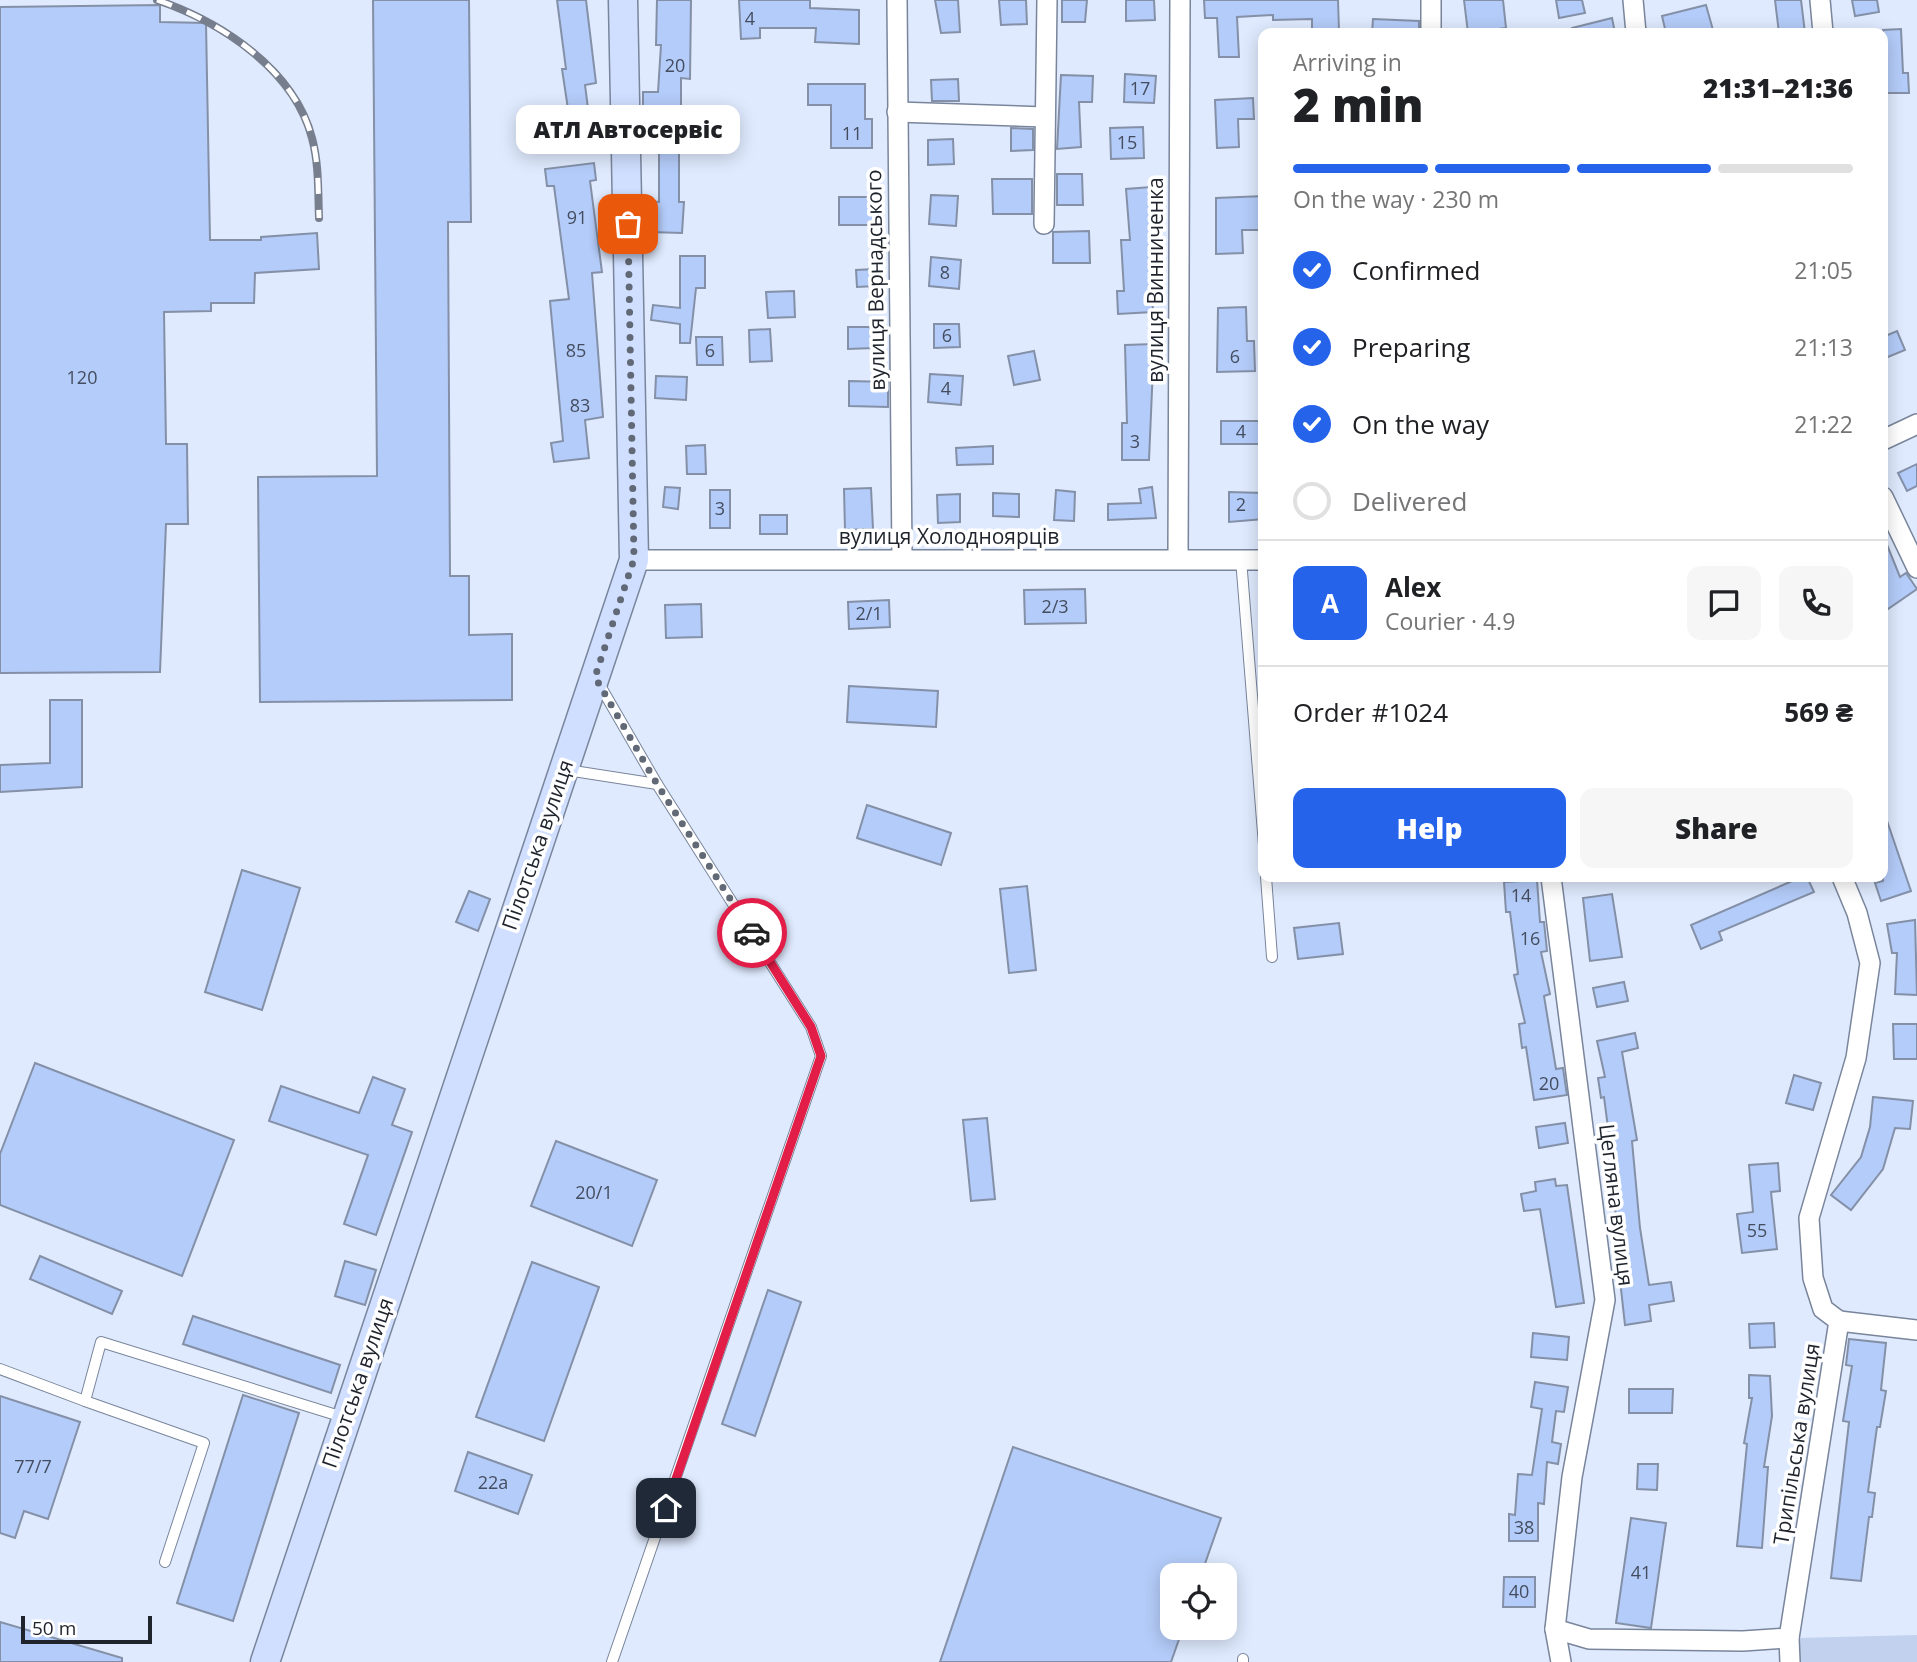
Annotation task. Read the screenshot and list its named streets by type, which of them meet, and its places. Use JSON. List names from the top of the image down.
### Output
{
  "streets": {
    "street": [
      "вулиця Вернадського",
      "вулиця Винниченка",
      "вулиця Холодноярців",
      "Пілотська вулиця",
      "Цегляна вулиця",
      "Трипільська вулиця"
    ]
  },
  "crossings": [
    ["вулиця Вернадського", "вулиця Холодноярців"],
    ["вулиця Винниченка", "вулиця Холодноярців"],
    ["вулиця Холодноярців", "Пілотська вулиця"]
  ],
  "places": ["АТЛ Автосервіс"],
  "house_numbers": [
    "4",
    "20",
    "17",
    "11",
    "15",
    "91",
    "8",
    "6",
    "85",
    "6",
    "6",
    "120",
    "4",
    "83",
    "4",
    "3",
    "2",
    "3",
    "2/3",
    "2/1",
    "14",
    "16",
    "20",
    "20/1",
    "55",
    "77/7",
    "22а",
    "38",
    "41",
    "40"
  ],
  "scale_bar": "50 m",
  "page": {
    "heading": ["2 min", "Arriving in", "21:31–21:36"],
    "panel": [
      "Alex",
      "Courier · 4.9",
      "Order #1024",
      "569 ₴"
    ],
    "bubble": "АТЛ Автосервіс",
    "bar": "On the way · 230 m",
    "list": [
      ["Confirmed", "21:05"],
      ["Preparing", "21:13"],
      ["On the way", "21:22"],
      "Delivered"
    ],
    "round": "A",
    "buttons": ["Help", "Share"],
    "scale": "50 m"
  }
}
